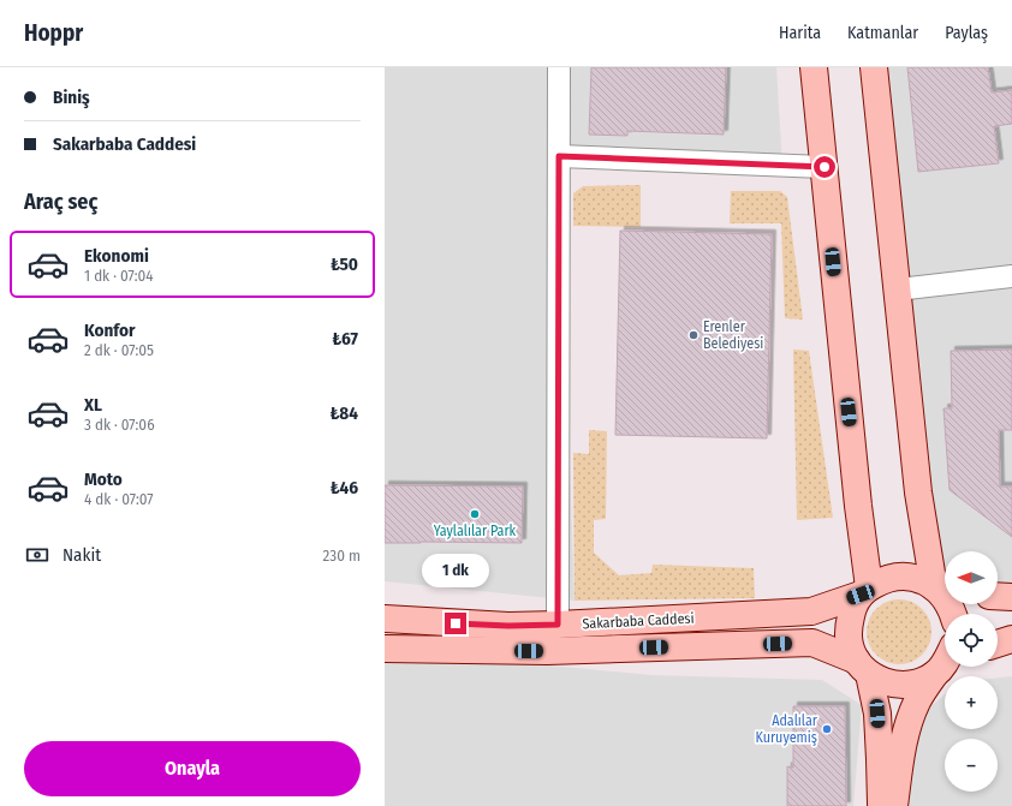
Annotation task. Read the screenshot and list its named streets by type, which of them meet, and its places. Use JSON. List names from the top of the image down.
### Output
{
  "streets": {
    "main road": ["Sakarbaba Caddesi"]
  },
  "places": ["Erenler Belediyesi", "Yaylalılar Park", "Adalılar Kuruyemiş"],
  "north": "left",
  "page": {
    "header": "Hoppr",
    "nav": ["Harita", "Katmanlar", "Paylaş"],
    "banner": ["Biniş", "Sakarbaba Caddesi"],
    "heading": "Araç seç",
    "list": [
      {
        "name": "Ekonomi",
        "note": "1 dk · 07:04",
        "value": "₺50"
      },
      {
        "name": "Konfor",
        "note": "2 dk · 07:05",
        "value": "₺67"
      },
      {
        "name": "XL",
        "note": "3 dk · 07:06",
        "value": "₺84"
      },
      {
        "name": "Moto",
        "note": "4 dk · 07:07",
        "value": "₺46"
      }
    ],
    "pay": ["Nakit", "230 m"],
    "map_buttons": ["+", "−"],
    "bubble": "1 dk",
    "buttons": "Onayla"
  }
}
